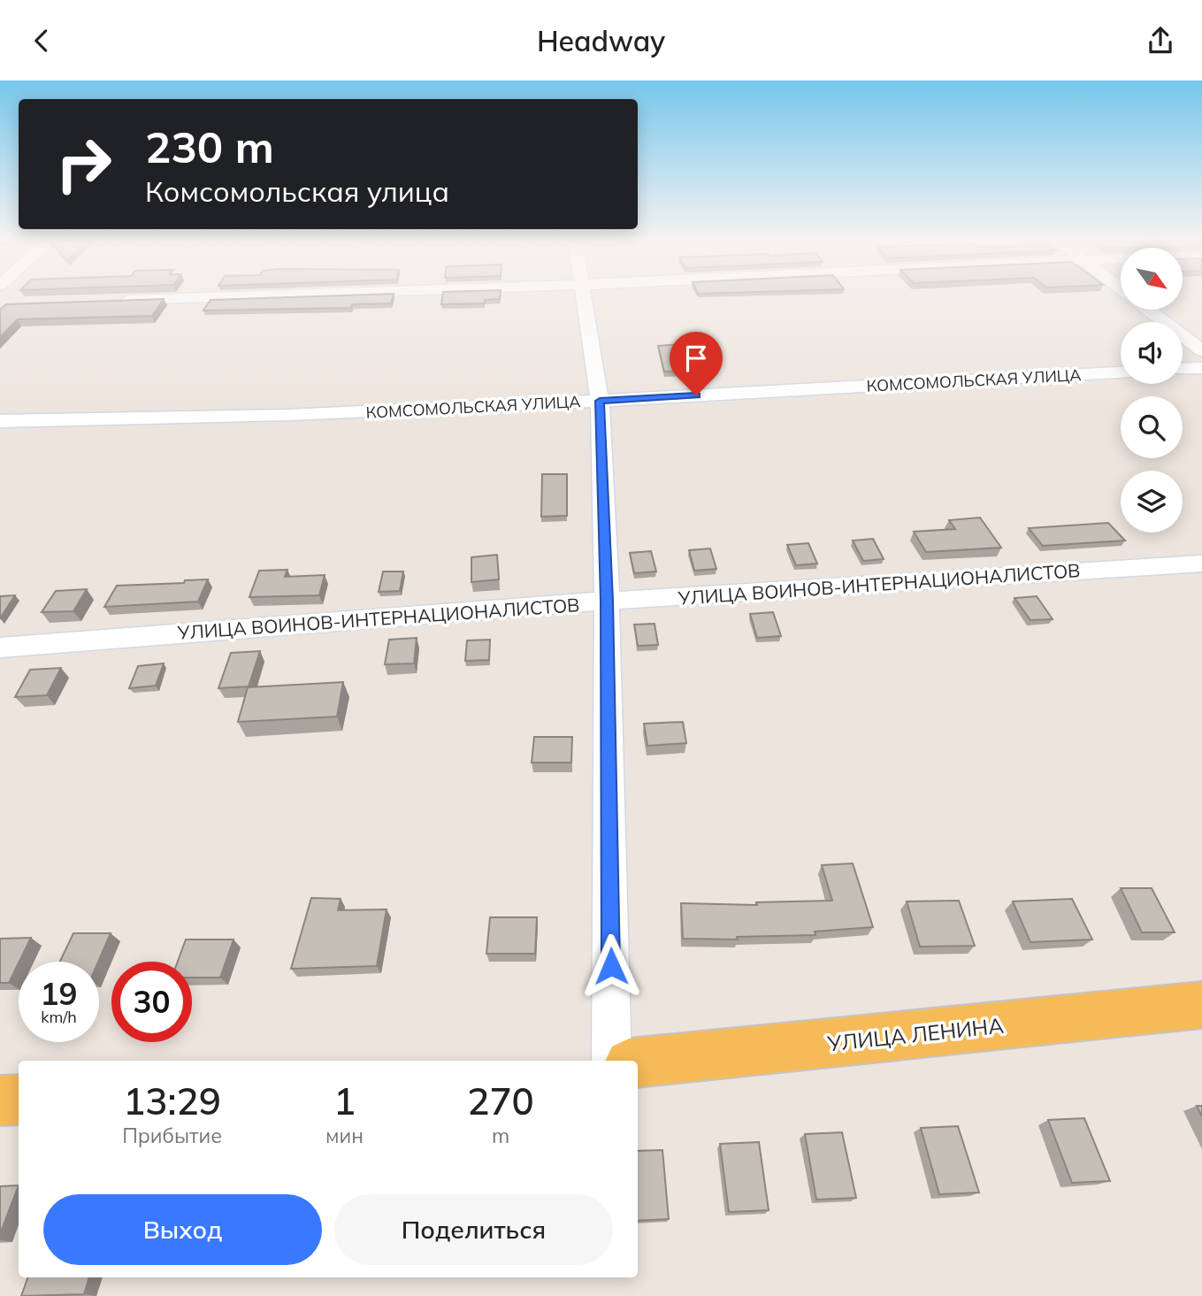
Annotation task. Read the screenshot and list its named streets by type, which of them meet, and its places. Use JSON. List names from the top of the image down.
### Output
{
  "streets": {
    "main road": ["УЛИЦА ЛЕНИНА"],
    "street": ["КОМСОМОЛЬСКАЯ УЛИЦА", "УЛИЦА ВОИНОВ-ИНТЕРНАЦИОНАЛИСТОВ"]
  },
  "north": "bottom right",
  "page": {
    "header": "Headway",
    "turn": ["230 m", "Комсомольская улица"],
    "speed": "19 km/h",
    "limit": "30",
    "eta": [
      "13:29",
      "Прибытие",
      "1",
      "мин",
      "270",
      "m"
    ],
    "buttons": ["Выход", "Поделиться"]
  }
}
